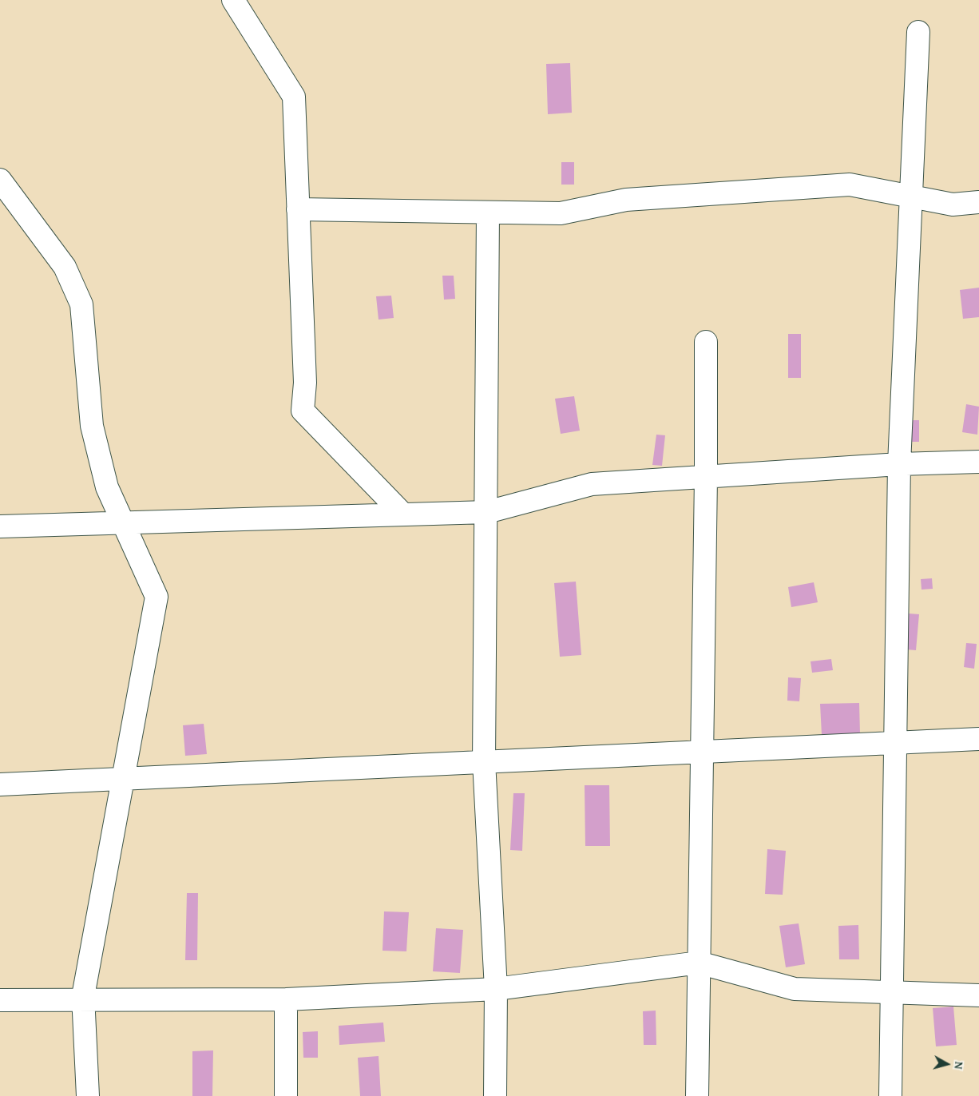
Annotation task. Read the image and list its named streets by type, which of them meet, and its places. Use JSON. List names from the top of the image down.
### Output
{
  "north": "right"
}
